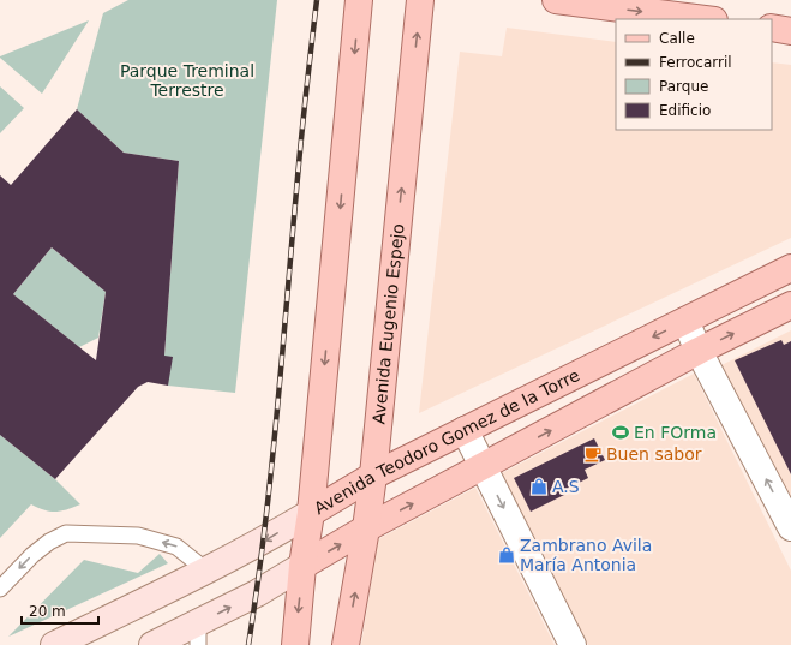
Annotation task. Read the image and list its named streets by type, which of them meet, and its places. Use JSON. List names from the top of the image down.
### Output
{
  "streets": {
    "main road": ["Avenida Eugenio Espejo", "Avenida Teodoro Gomez de la Torre"]
  },
  "crossings": [
    ["Avenida Eugenio Espejo", "Avenida Teodoro Gomez de la Torre"]
  ],
  "parks": ["Parque Treminal Terrestre"],
  "places": {
    "sports": ["En FOrma"],
    "cafe": ["Buen sabor"],
    "shop": ["A.S", "Zambrano Avila María Antonia"]
  },
  "legend": [
    "Calle",
    "Ferrocarril",
    "Parque",
    "Edificio"
  ],
  "scale_bar": "20 m"
}
